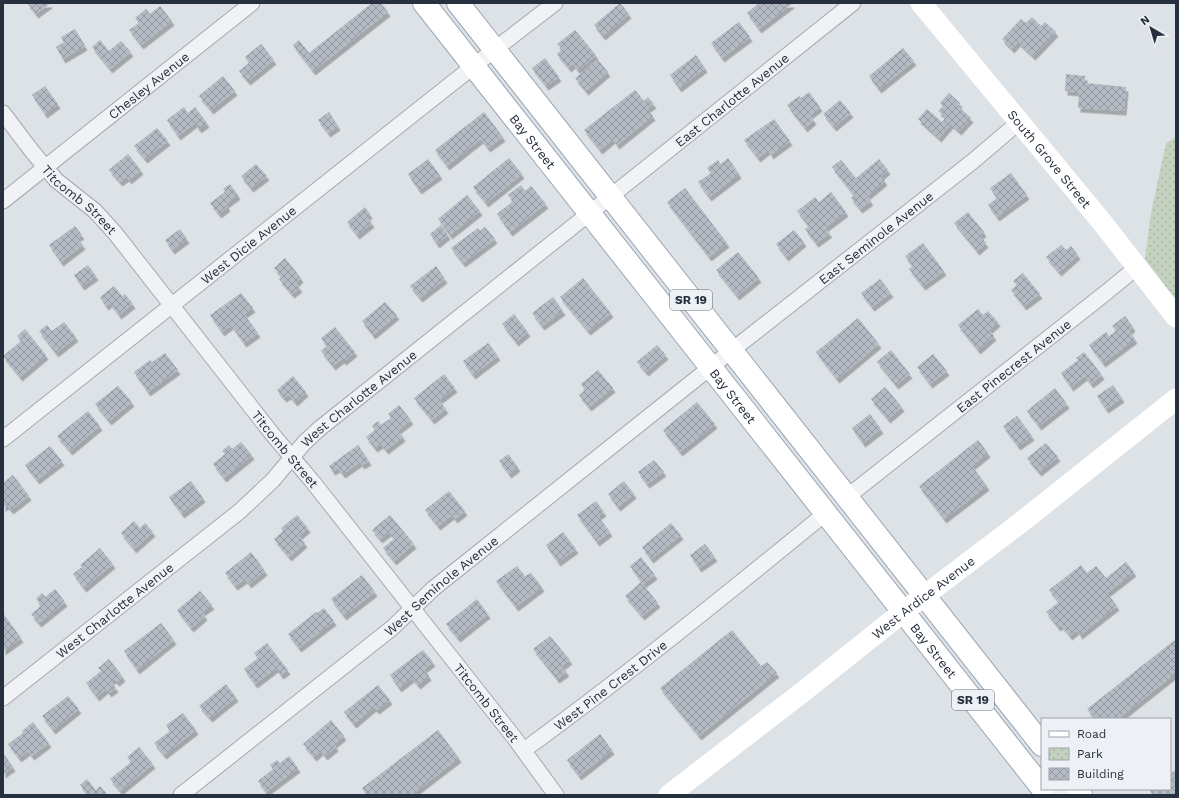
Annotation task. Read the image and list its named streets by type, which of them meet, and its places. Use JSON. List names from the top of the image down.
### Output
{
  "streets": {
    "main road": ["Bay Street", "SR 19"],
    "street": [
      "Chesley Avenue",
      "East Charlotte Avenue",
      "South Grove Street",
      "Titcomb Street",
      "East Seminole Avenue",
      "West Dicie Avenue",
      "East Pinecrest Avenue",
      "West Charlotte Avenue",
      "West Seminole Avenue",
      "West Ardice Avenue",
      "West Pine Crest Drive"
    ]
  },
  "crossings": [
    ["Chesley Avenue", "Titcomb Street"],
    ["East Charlotte Avenue", "Bay Street"],
    ["East Charlotte Avenue", "West Charlotte Avenue"],
    ["Bay Street", "East Seminole Avenue"],
    ["Bay Street", "West Dicie Avenue"],
    ["Bay Street", "East Pinecrest Avenue"],
    ["Bay Street", "West Charlotte Avenue"],
    ["Bay Street", "West Seminole Avenue"],
    ["Bay Street", "West Ardice Avenue"],
    ["Bay Street", "West Pine Crest Drive"],
    ["South Grove Street", "East Seminole Avenue"],
    ["South Grove Street", "East Pinecrest Avenue"],
    ["Titcomb Street", "West Dicie Avenue"],
    ["Titcomb Street", "West Charlotte Avenue"],
    ["Titcomb Street", "West Seminole Avenue"],
    ["Titcomb Street", "West Pine Crest Drive"],
    ["East Seminole Avenue", "West Seminole Avenue"]
  ],
  "legend": ["Road", "Park", "Building"],
  "north": "top left"
}
